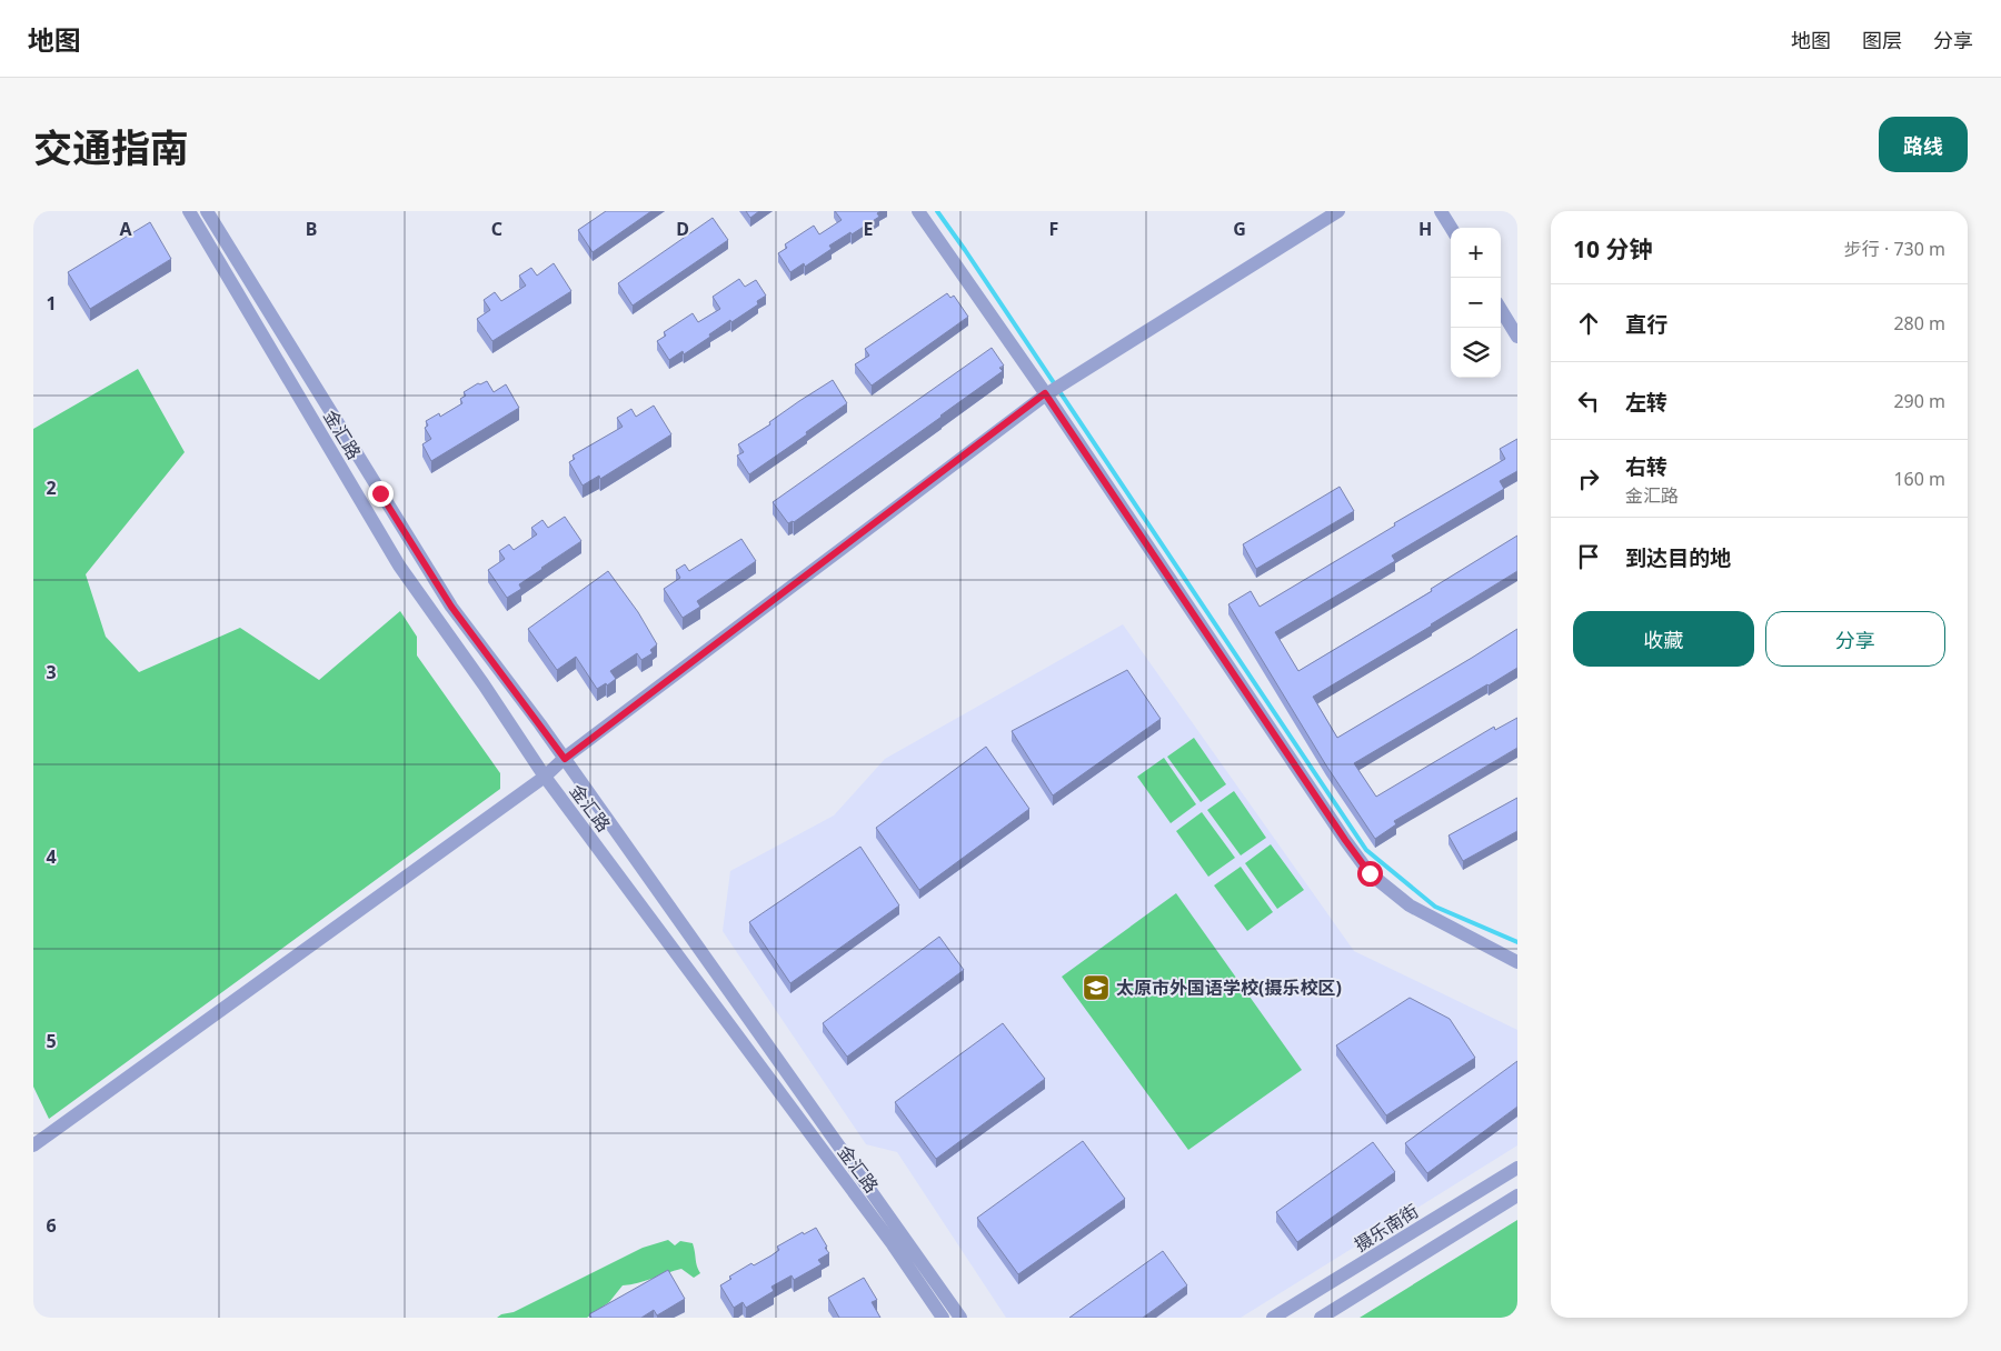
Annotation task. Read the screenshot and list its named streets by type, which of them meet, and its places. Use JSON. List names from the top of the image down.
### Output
{
  "streets": {
    "street": ["金汇路", "摄乐南街"]
  },
  "places": {
    "school or university": ["太原市外国语学校(摄乐校区)"]
  },
  "page": {
    "header": "地图",
    "nav": ["地图", "图层", "分享"],
    "title": "交通指南",
    "buttons": [
      "路线",
      ["收藏", "分享"]
    ],
    "heading": ["10 分钟", "步行 · 730 m"],
    "map_buttons": ["+", "−"],
    "list": [
      ["直行", "280 m"],
      ["左转", "290 m"],
      ["右转", "金汇路", "160 m"],
      "到达目的地"
    ]
  },
  "grid": {
    "columns": [
      "A",
      "B",
      "C",
      "D",
      "E",
      "F",
      "G",
      "H"
    ],
    "rows": [
      "1",
      "2",
      "3",
      "4",
      "5",
      "6"
    ]
  }
}
